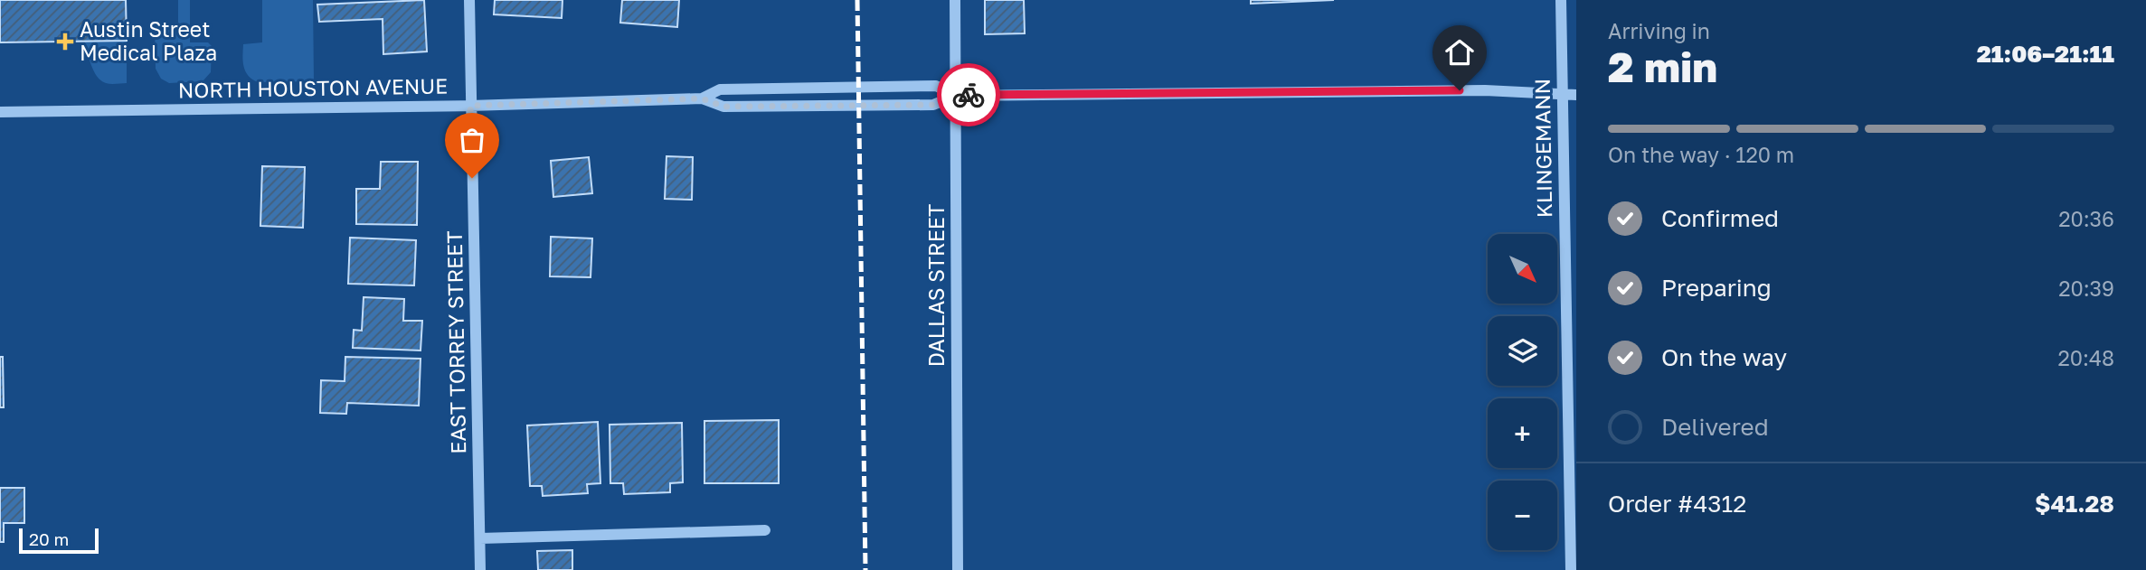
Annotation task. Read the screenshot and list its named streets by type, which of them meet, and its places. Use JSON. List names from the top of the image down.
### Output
{
  "streets": {
    "street": [
      "NORTH HOUSTON AVENUE",
      "KLINGEMANN",
      "DALLAS STREET",
      "EAST TORREY STREET"
    ]
  },
  "crossings": [
    ["NORTH HOUSTON AVENUE", "KLINGEMANN"],
    ["NORTH HOUSTON AVENUE", "DALLAS STREET"],
    ["NORTH HOUSTON AVENUE", "EAST TORREY STREET"]
  ],
  "places": {
    "health": ["Austin Street Medical Plaza"]
  },
  "scale_bar": "20 m",
  "north": "bottom right",
  "page": {
    "heading": ["2 min", "Arriving in", "21:06–21:11"],
    "panel": ["Order #4312", "$41.28"],
    "bar": "On the way · 120 m",
    "list": [
      ["Confirmed", "20:36"],
      ["Preparing", "20:39"],
      ["On the way", "20:48"],
      "Delivered"
    ],
    "map_buttons": ["+", "−"],
    "scale": "20 m"
  }
}
